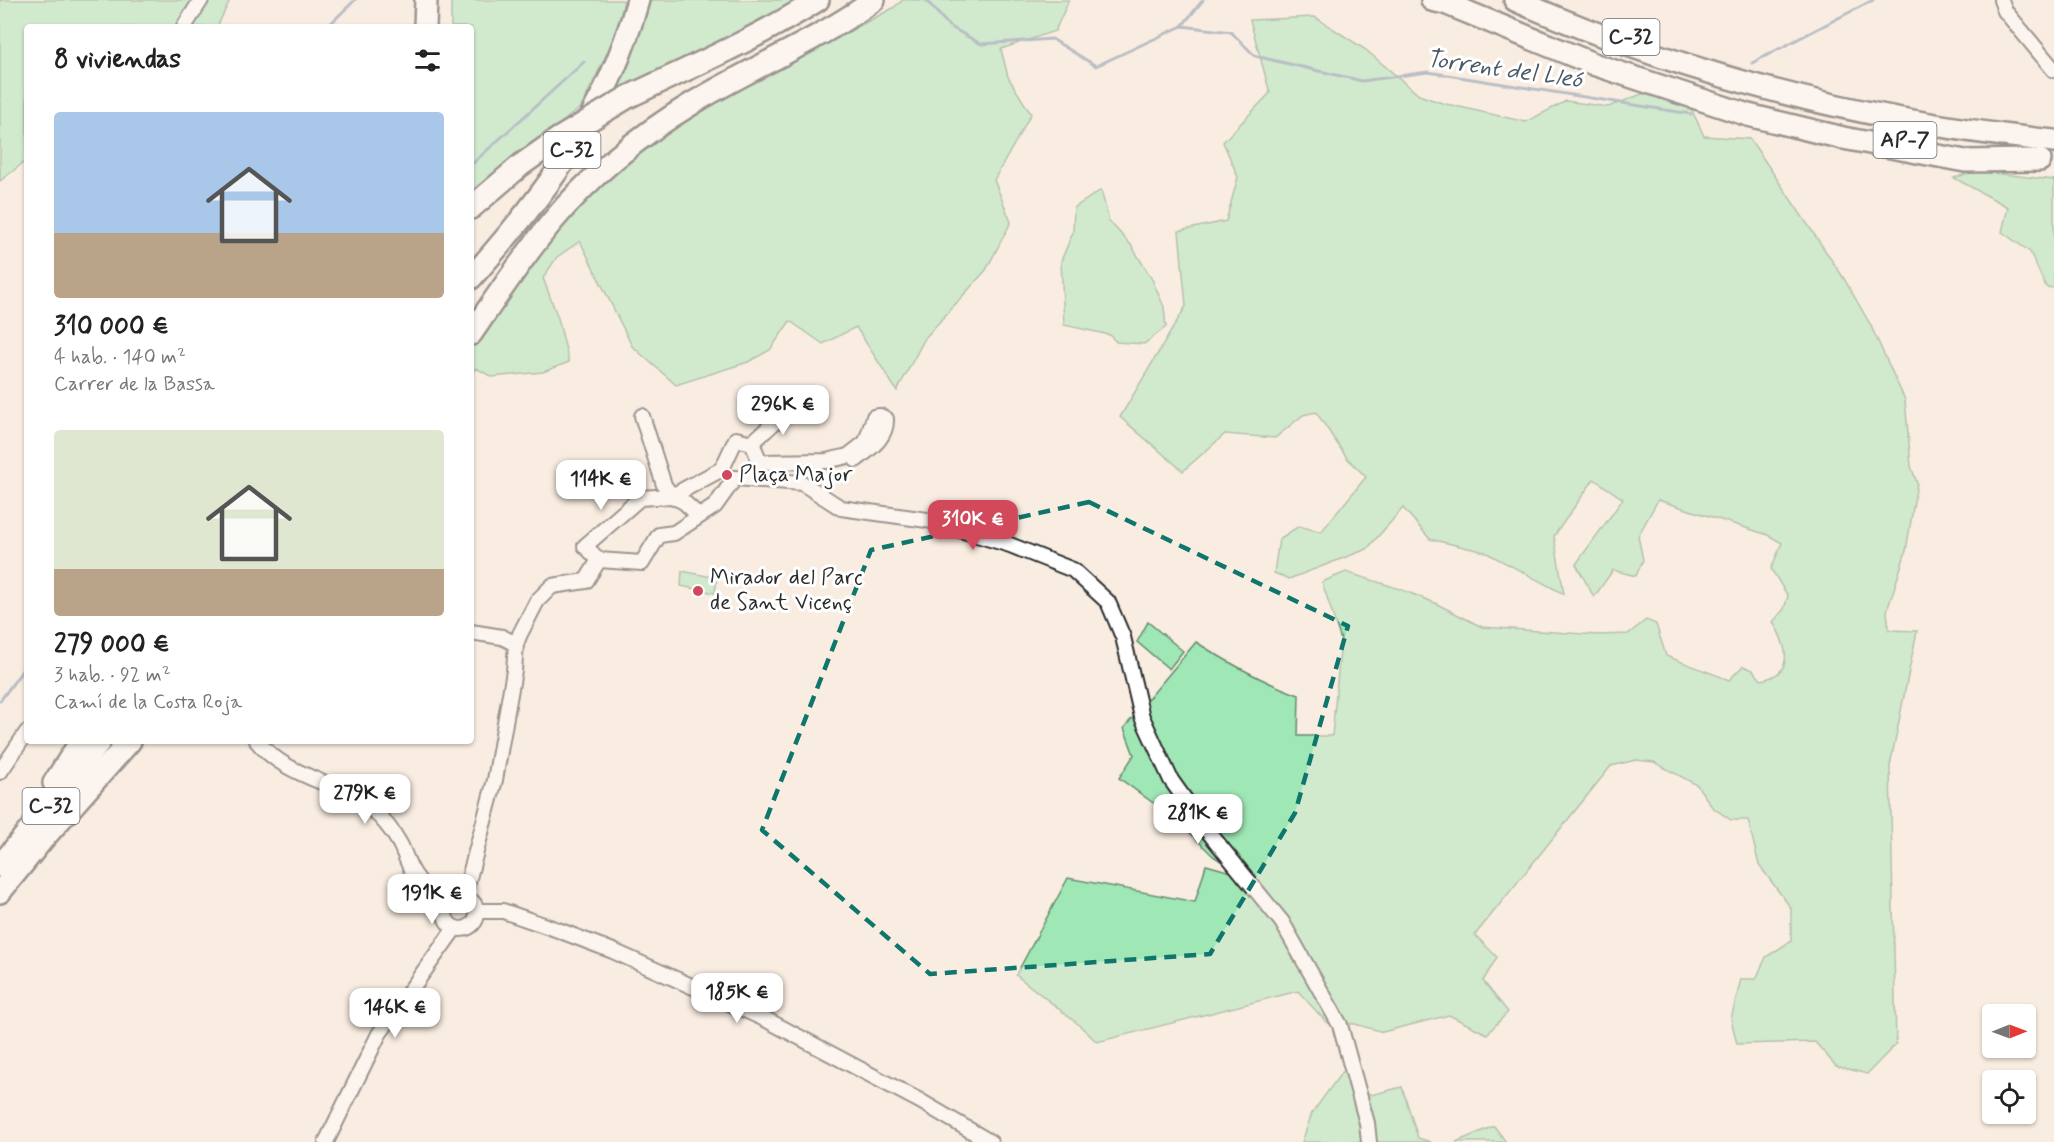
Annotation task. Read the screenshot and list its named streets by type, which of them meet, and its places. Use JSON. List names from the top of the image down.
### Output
{
  "streets": {
    "highway": ["C-32", "AP-7"]
  },
  "crossings": [
    ["C-32", "AP-7"]
  ],
  "water": ["Torrent del Lleó"],
  "places": ["Plaça Major", "Mirador del Parc de Sant Vicenç"],
  "north": "right",
  "page": {
    "heading": "8 viviendas",
    "list": [
      {
        "name": "310 000 €",
        "note": "4 hab. · 140 m² · Carrer de la Bassa"
      },
      {
        "name": "279 000 €",
        "note": "3 hab. · 92 m² · Camí de la Costa Roja"
      }
    ],
    "price": [
      "296K €",
      "114K €",
      "310K €",
      "279K €",
      "281K €",
      "191K €",
      "185K €",
      "146K €"
    ]
  }
}
